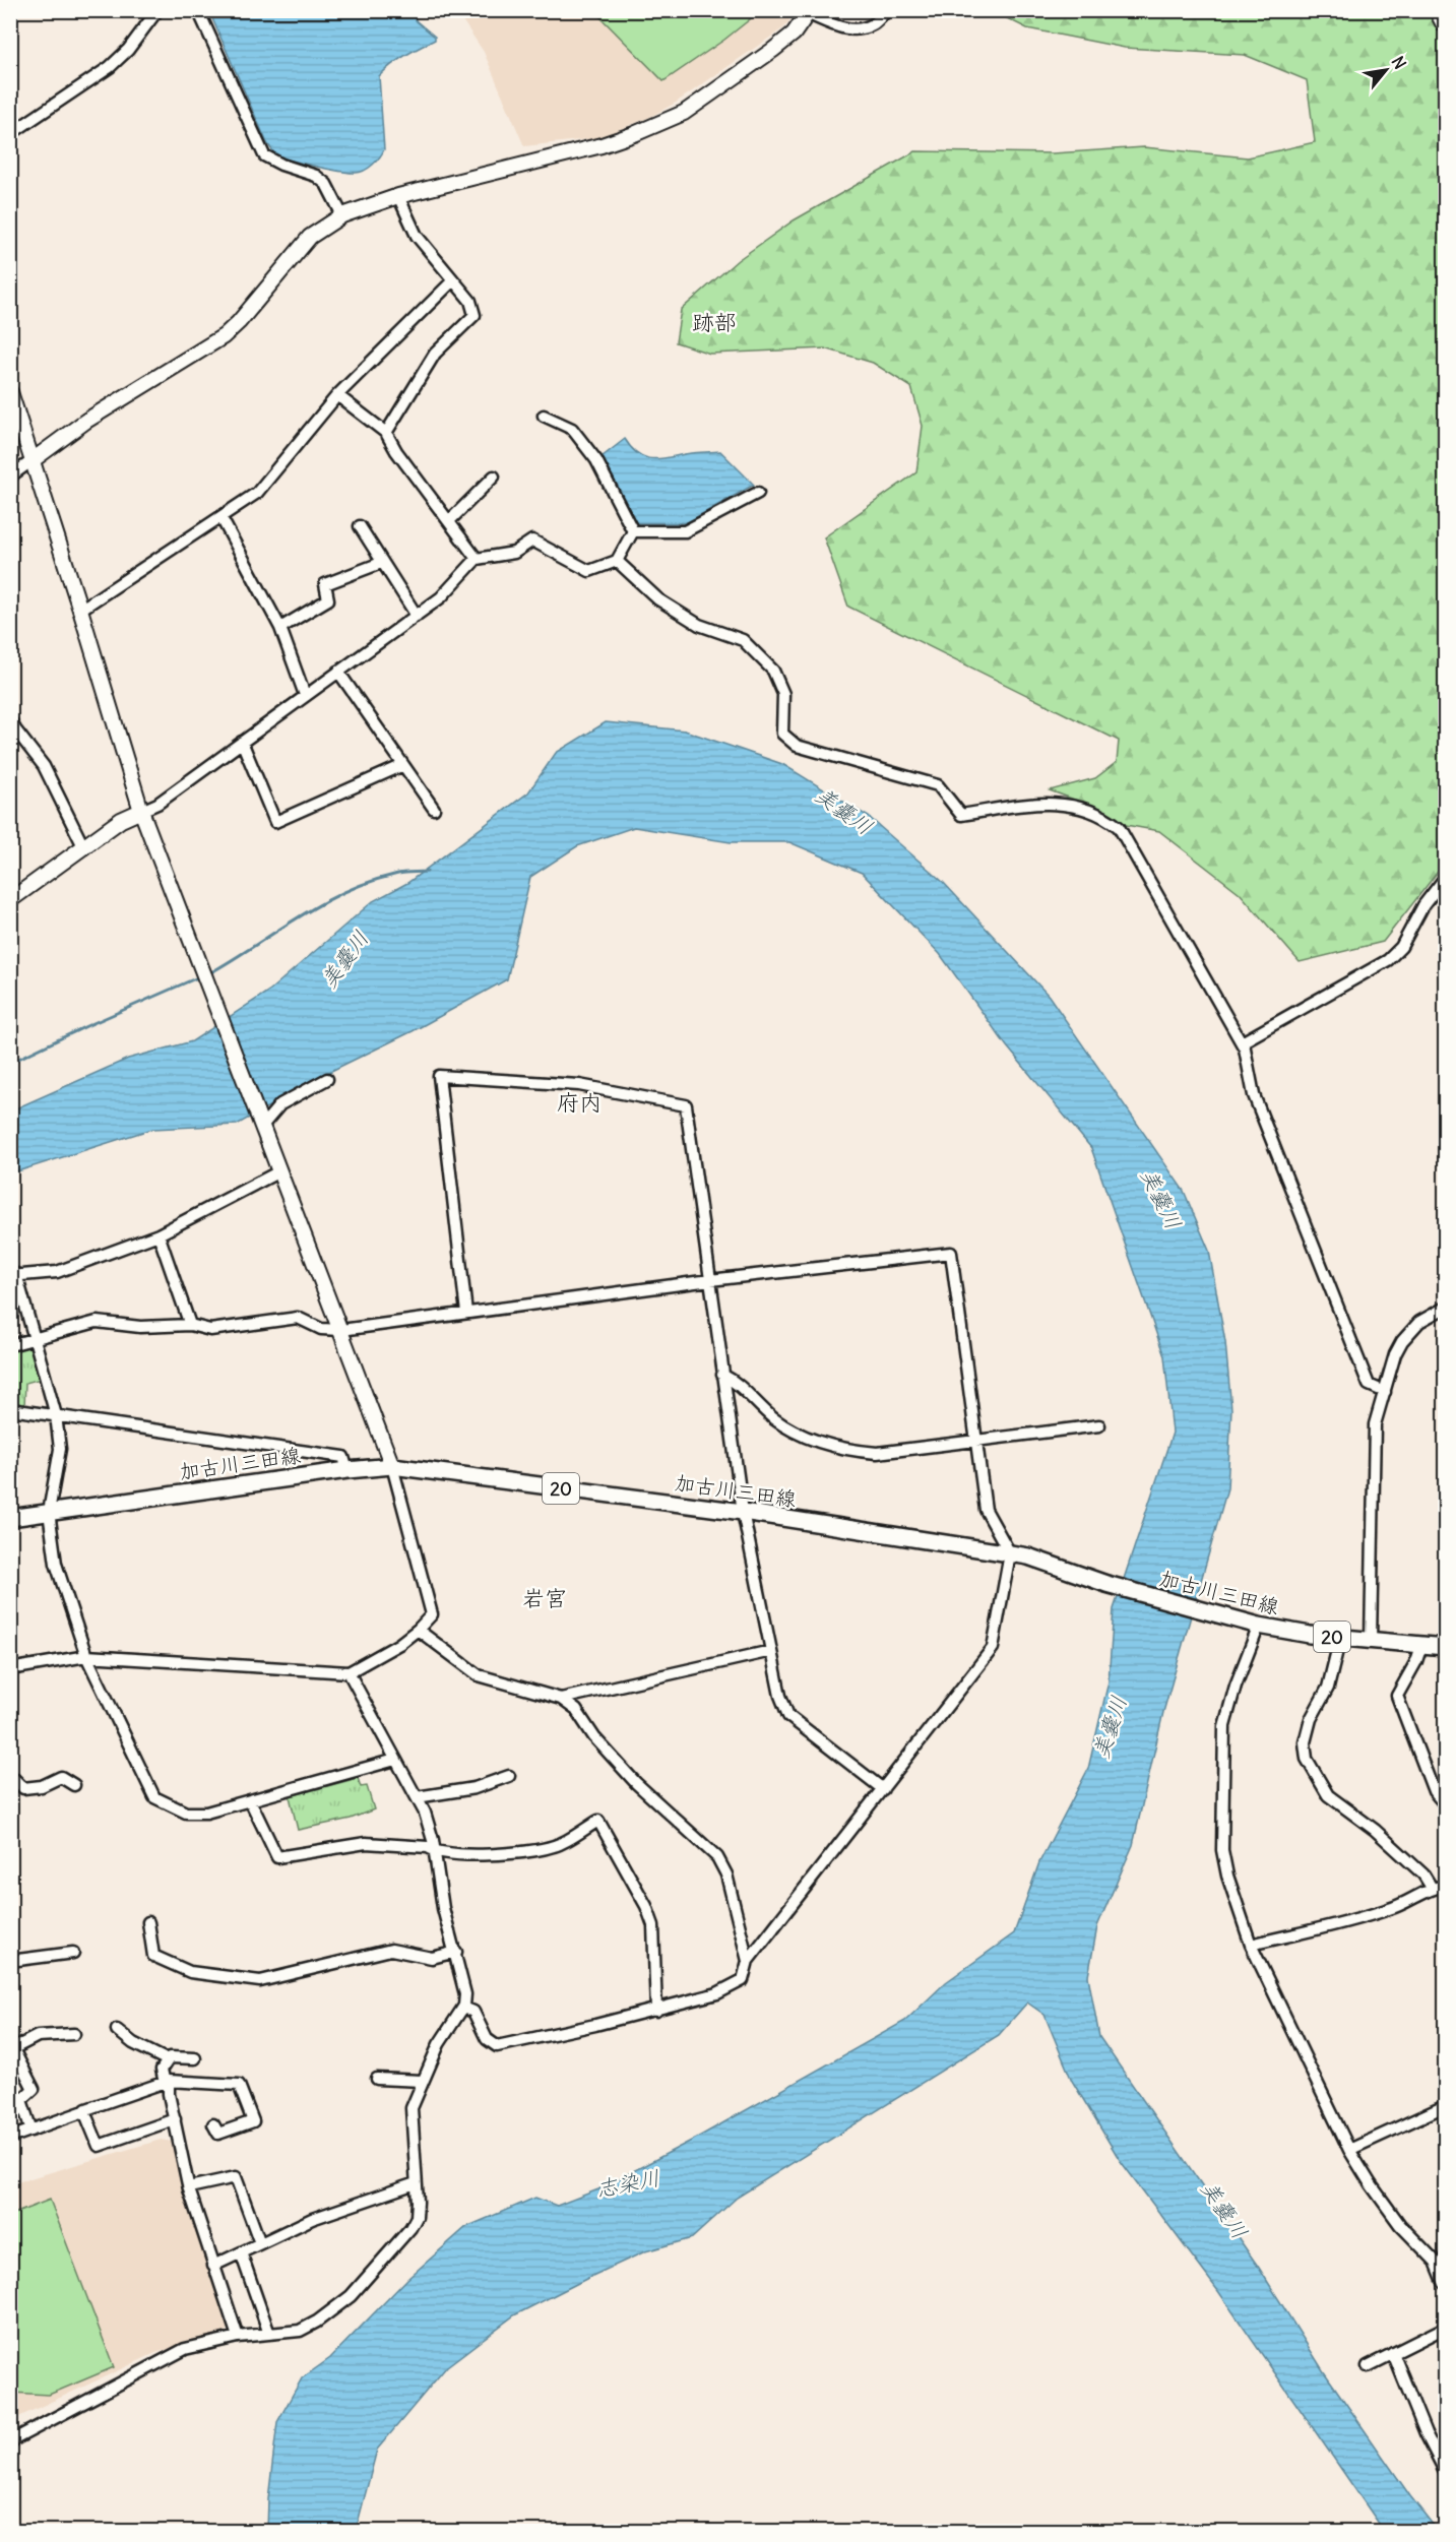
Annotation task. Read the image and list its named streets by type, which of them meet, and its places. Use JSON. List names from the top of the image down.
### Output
{
  "streets": {
    "main road": ["加古川三田線", "20"]
  },
  "districts": ["跡部", "府内", "岩宮"],
  "water": ["美嚢川", "志染川"],
  "north": "top right"
}
